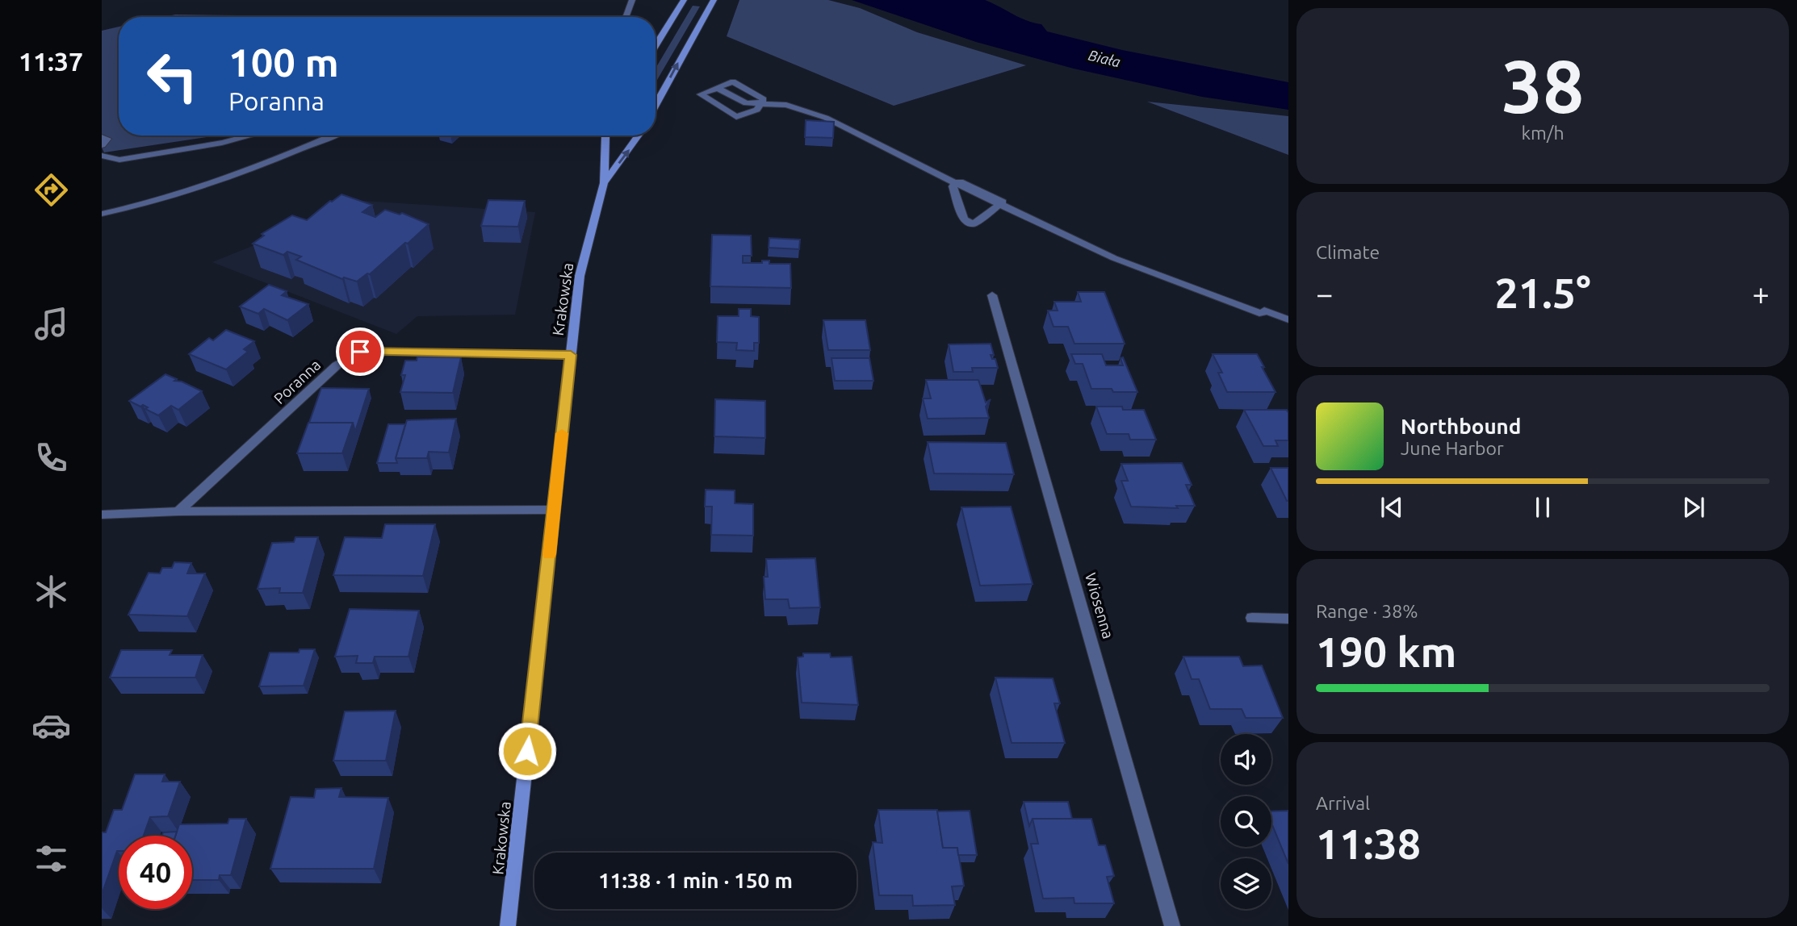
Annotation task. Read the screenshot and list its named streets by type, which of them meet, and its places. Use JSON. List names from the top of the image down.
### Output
{
  "streets": {
    "street": ["Krakowska", "Poranna", "Wiosenna"]
  },
  "crossings": [
    ["Krakowska", "Poranna"]
  ],
  "water": ["Biała"],
  "page": {
    "tabs": "11:37",
    "tile": [
      ["38", "km/h"],
      "Climate",
      ["Range · 38%", "190 km"],
      ["Arrival", "11:38"]
    ],
    "turn": ["100 m", "Poranna"],
    "heat": ["−", "21.5°", "+"],
    "song": ["Northbound", "June Harbor"],
    "limit": "40",
    "trip": "11:38 · 1 min · 150 m"
  }
}
